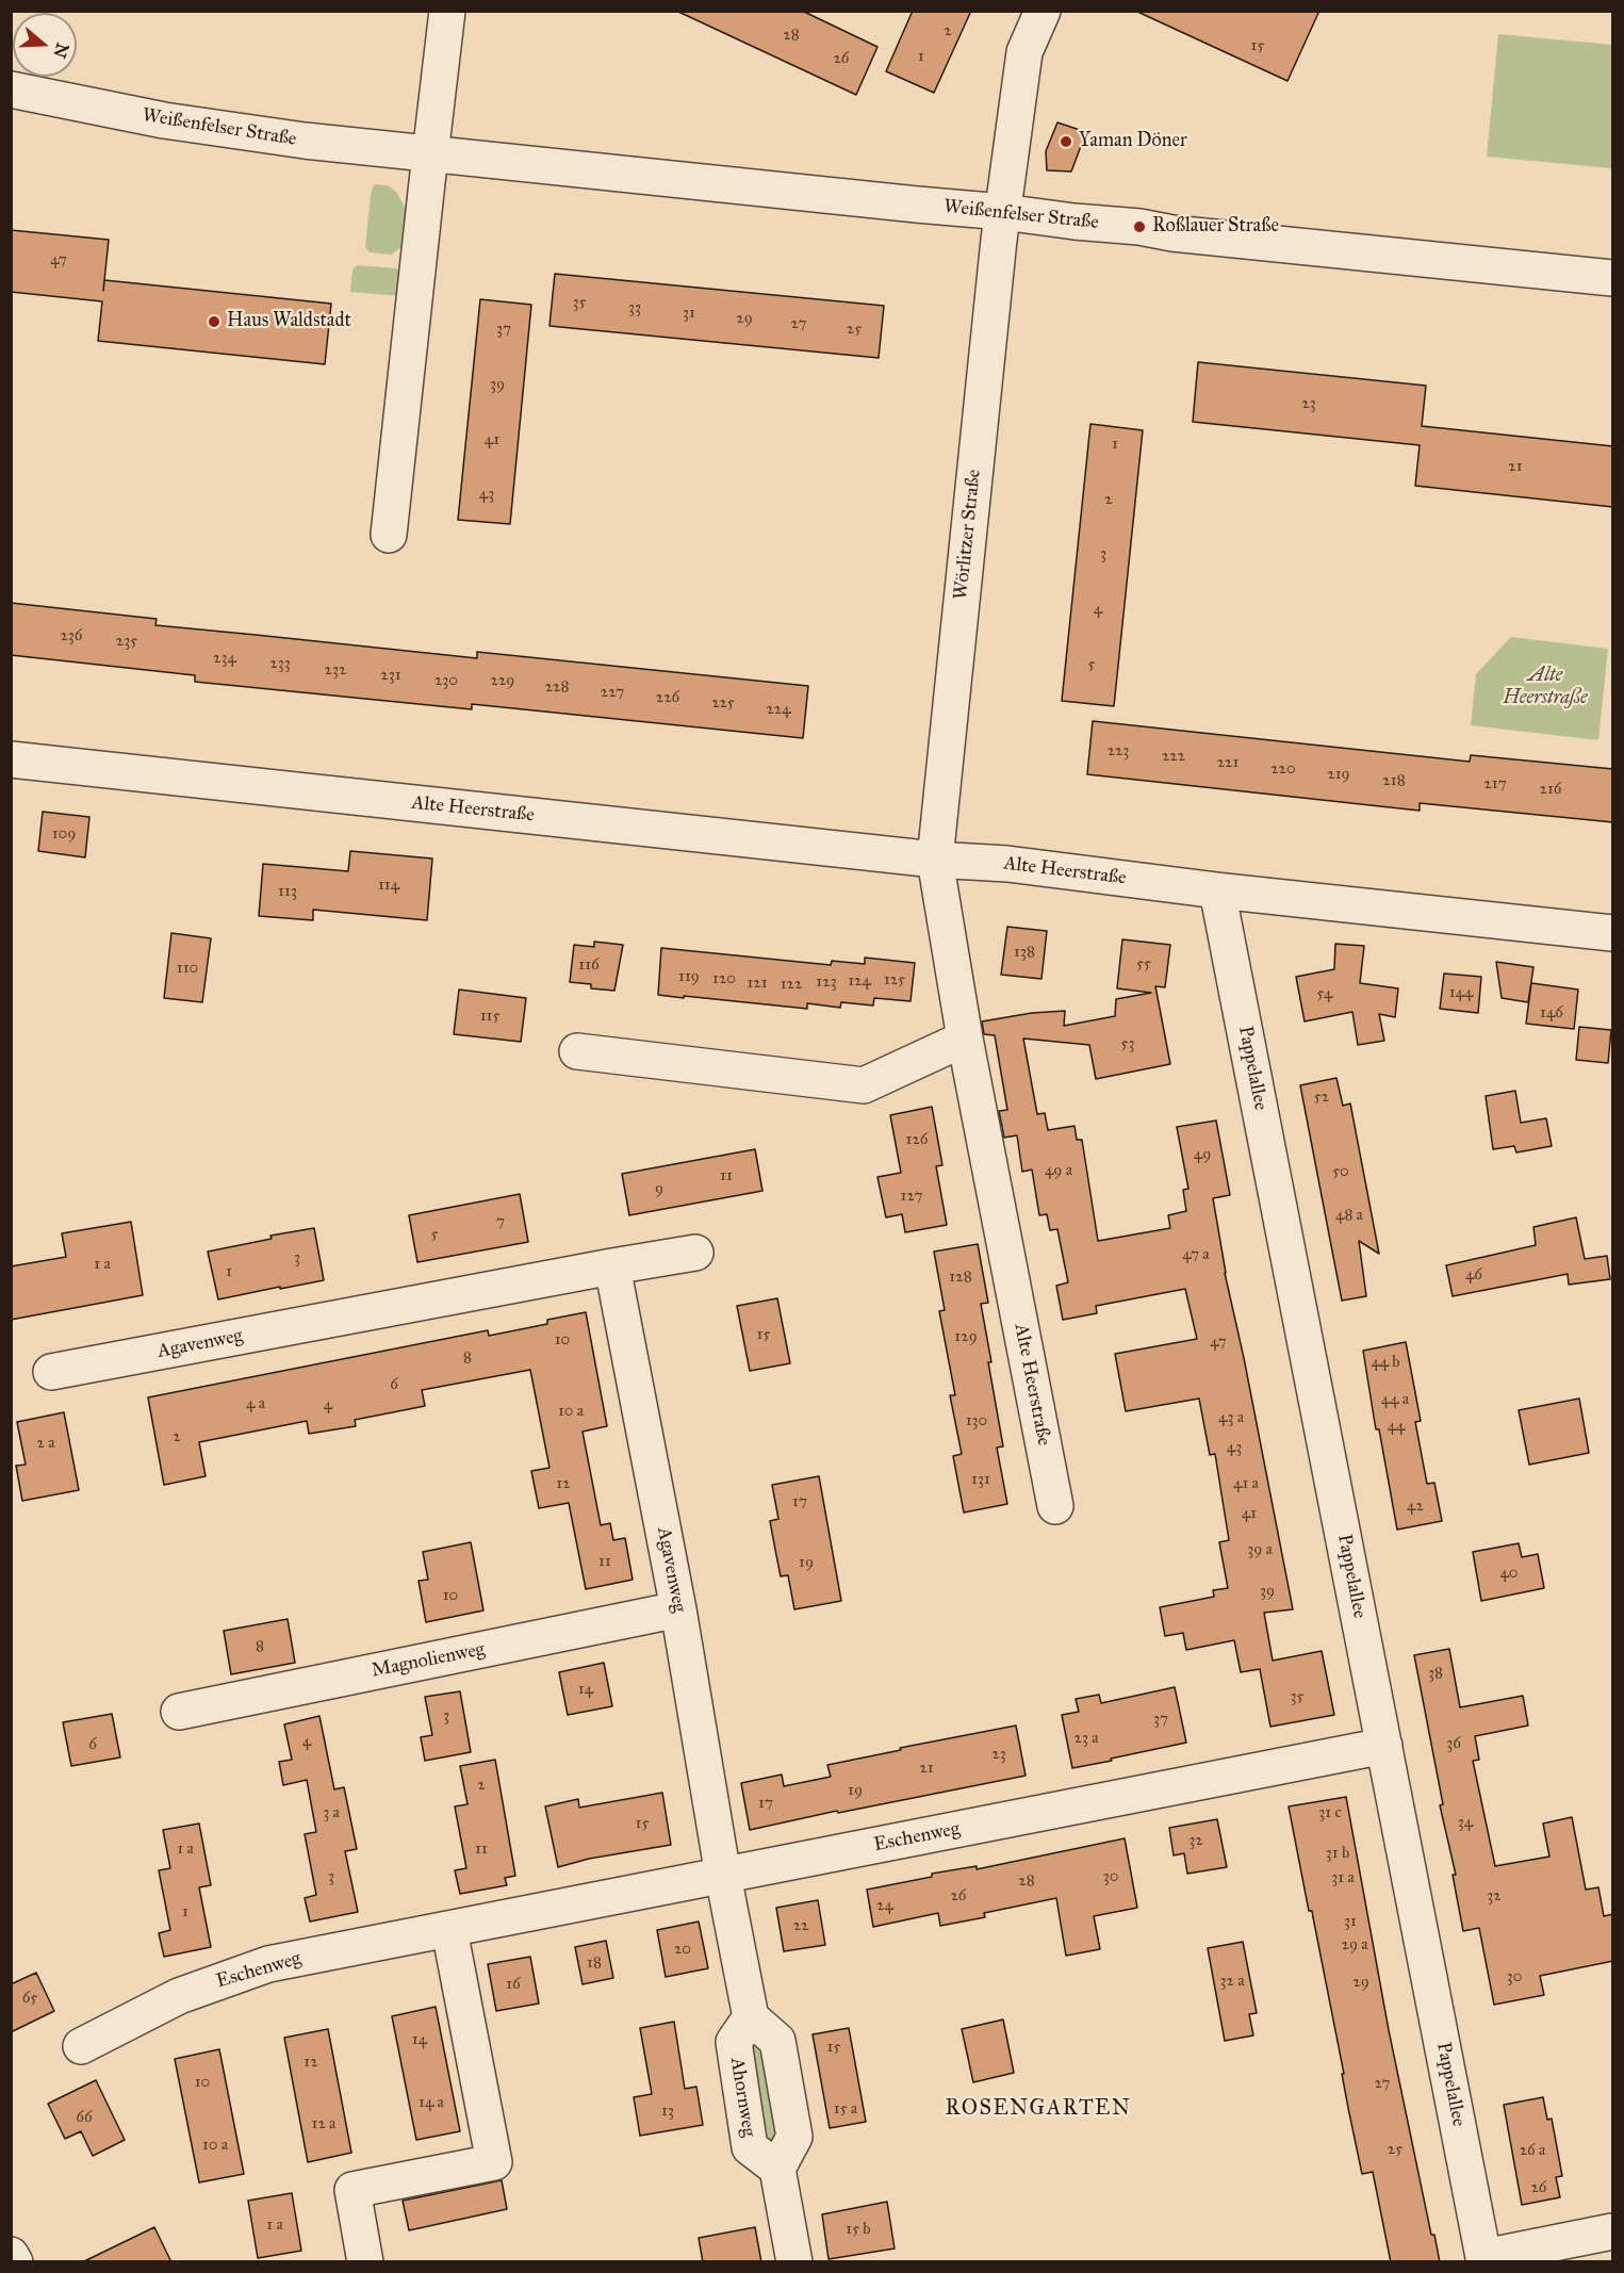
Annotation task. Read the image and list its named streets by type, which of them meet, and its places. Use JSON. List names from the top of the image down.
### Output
{
  "streets": {
    "street": [
      "Weißenfelser Straße",
      "Wörlitzer Straße",
      "Alte Heerstraße",
      "Pappelallee",
      "Agavenweg",
      "Magnolienweg",
      "Eschenweg"
    ]
  },
  "crossings": [
    ["Weißenfelser Straße", "Wörlitzer Straße"],
    ["Wörlitzer Straße", "Alte Heerstraße"],
    ["Alte Heerstraße", "Pappelallee"],
    ["Pappelallee", "Eschenweg"],
    ["Agavenweg", "Magnolienweg"],
    ["Agavenweg", "Eschenweg"]
  ],
  "districts": ["ROSENGARTEN"],
  "parks": ["Alte Heerstraße"],
  "places": ["Yaman Döner", "Roßlauer Straße", "Haus Waldstadt"],
  "house_numbers": [
    "2",
    "28",
    "15",
    "1",
    "26",
    "47",
    "35",
    "33",
    "31",
    "29",
    "27",
    "37",
    "25",
    "39",
    "23",
    "41",
    "1",
    "21",
    "43",
    "2",
    "3",
    "4",
    "236",
    "235",
    "234",
    "233",
    "5",
    "232",
    "231",
    "230",
    "229",
    "228",
    "227",
    "226",
    "225",
    "224",
    "223",
    "222",
    "221",
    "220",
    "219",
    "218",
    "217",
    "216",
    "109",
    "114",
    "113",
    "138",
    "55",
    "116",
    "110",
    "119",
    "120",
    "125",
    "124",
    "123",
    "121",
    "122",
    "144",
    "54",
    "146",
    "115",
    "53",
    "52",
    "126",
    "49",
    "49 a",
    "50",
    "11",
    "9",
    "127",
    "48 a",
    "7",
    "5",
    "47 a",
    "3",
    "1 a",
    "1",
    "46",
    "128",
    "15",
    "129",
    "10",
    "47",
    "8",
    "44 b",
    "6",
    "44 a",
    "4 a",
    "4",
    "10 a",
    "43 a",
    "130",
    "44",
    "2",
    "2 a",
    "43",
    "131",
    "12",
    "41 a",
    "17",
    "42",
    "41",
    "39 a",
    "11",
    "19",
    "40",
    "39",
    "10",
    "8",
    "38",
    "14",
    "35",
    "3",
    "37",
    "23 a",
    "4",
    "36",
    "6",
    "23",
    "21",
    "2",
    "19",
    "17",
    "3 a",
    "31 c",
    "34",
    "15",
    "32",
    "1 a",
    "11",
    "31 b",
    "3",
    "30",
    "31 a",
    "28",
    "26",
    "32",
    "24",
    "1",
    "31",
    "22",
    "29 a",
    "20",
    "18",
    "30",
    "32 a",
    "29",
    "16",
    "65",
    "14",
    "15",
    "12",
    "10",
    "27",
    "14 a",
    "15 a",
    "13",
    "66",
    "12 a",
    "10 a",
    "25",
    "26 a",
    "26",
    "1 a",
    "15 b"
  ],
  "north": "right"
}
